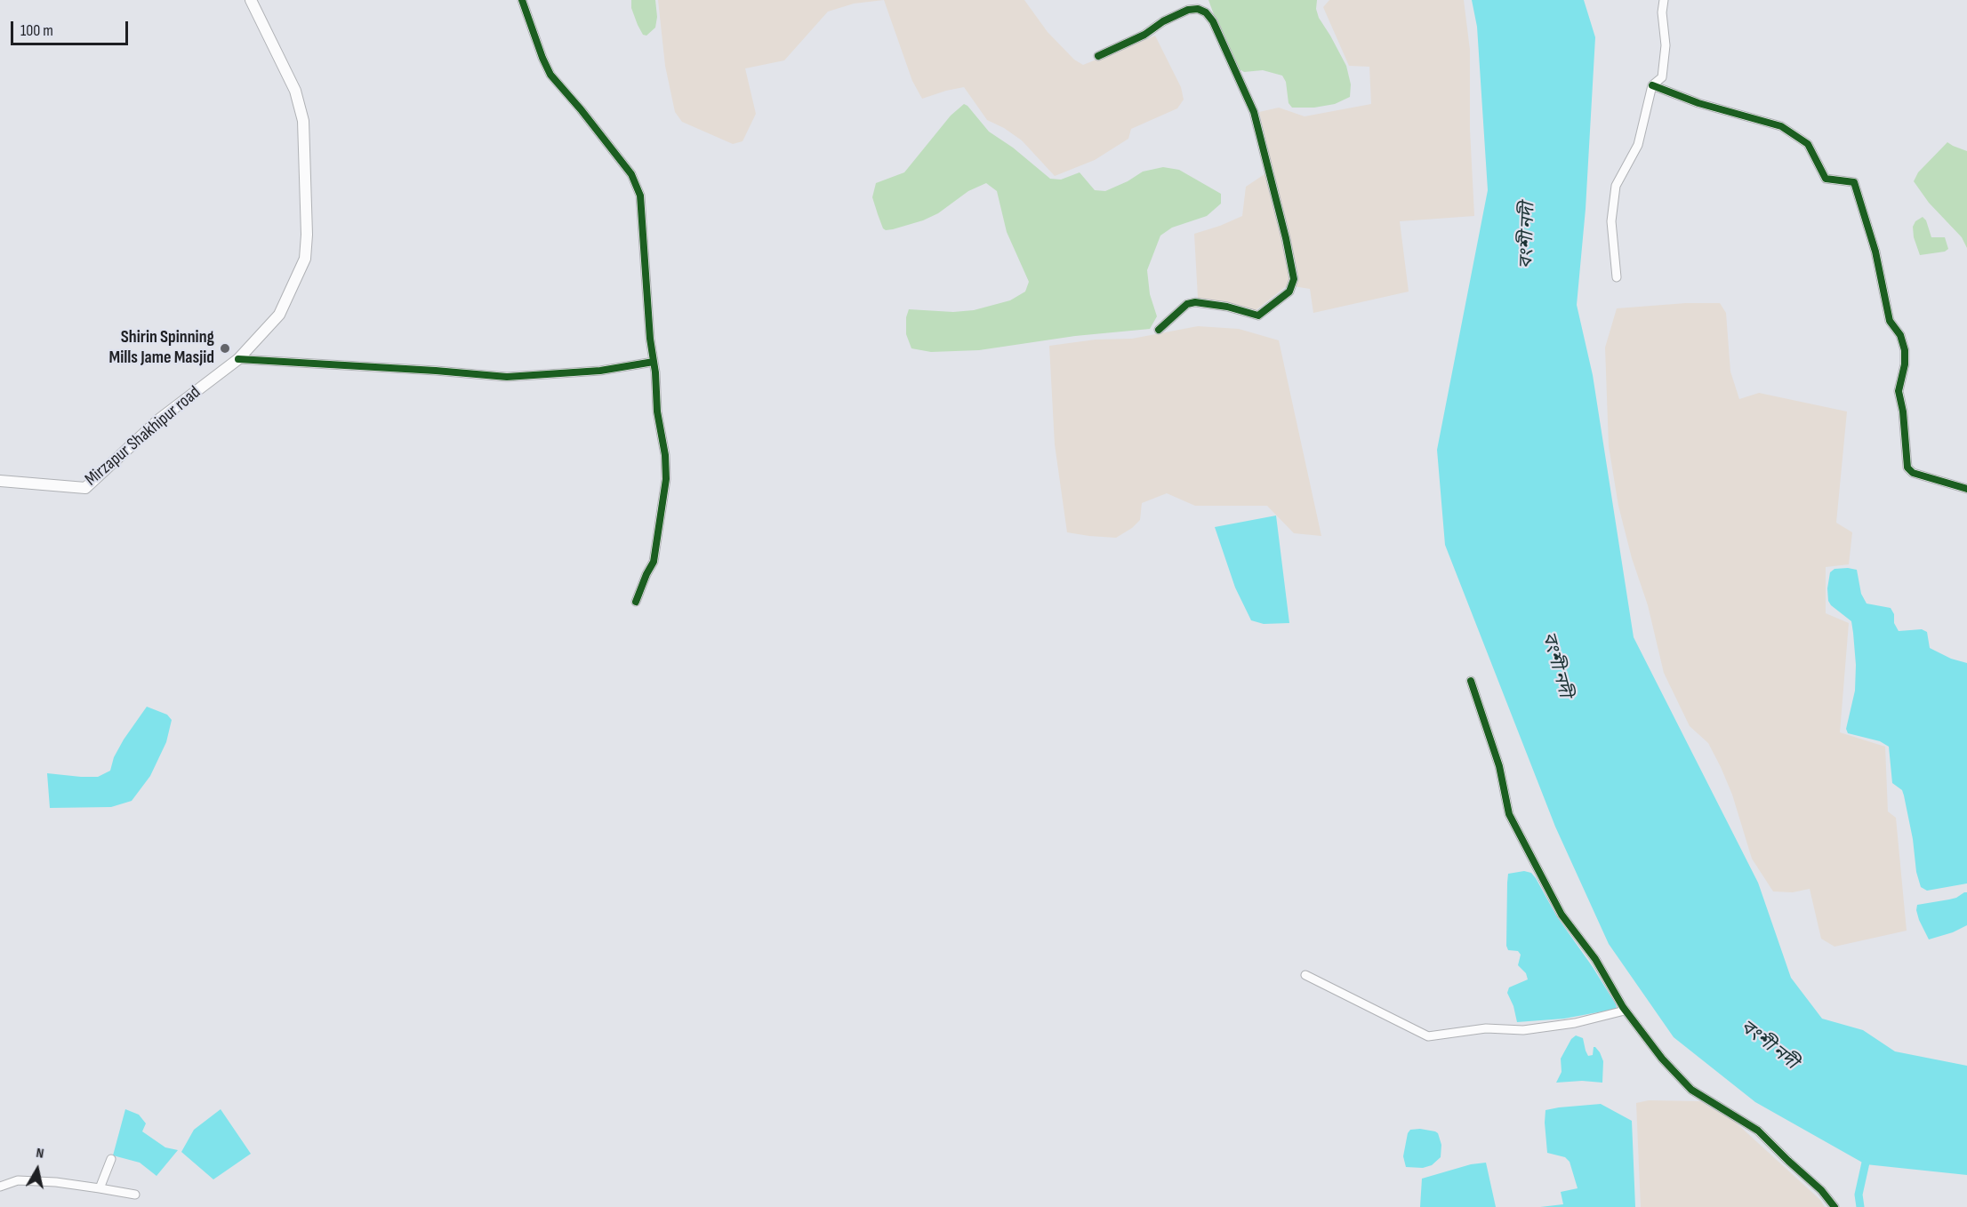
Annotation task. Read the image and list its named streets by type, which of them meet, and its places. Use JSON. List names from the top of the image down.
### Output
{
  "streets": {
    "main road": ["Mirzapur Shakhipur road"]
  },
  "water": ["বংশী নদী"],
  "places": ["Shirin Spinning Mills Jame Masjid"],
  "scale_bar": "100 m",
  "north": "top"
}
